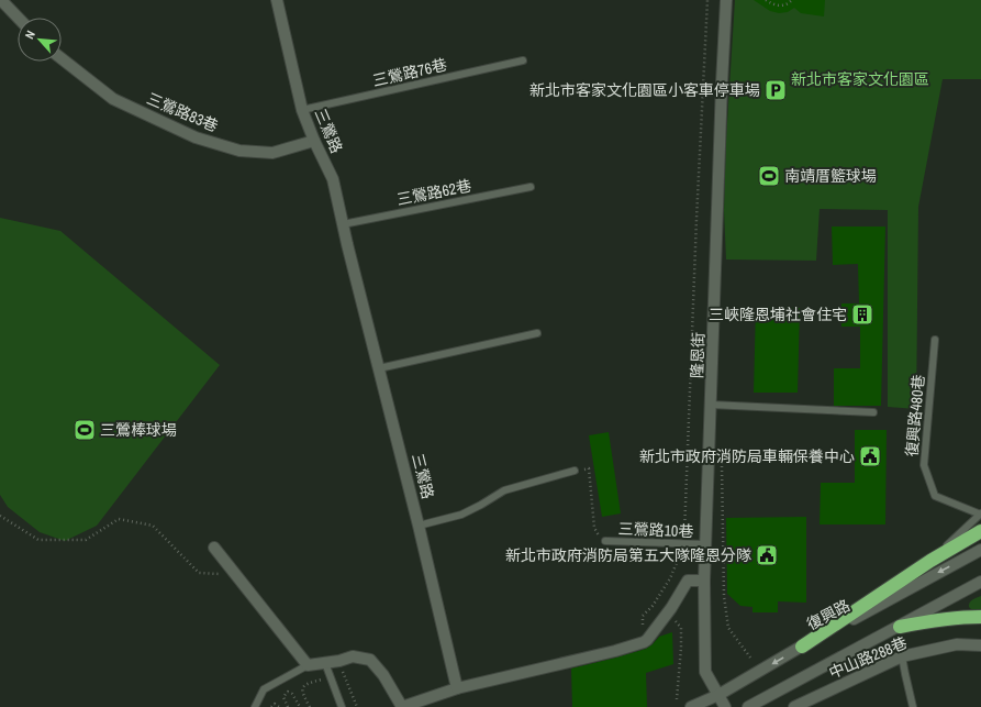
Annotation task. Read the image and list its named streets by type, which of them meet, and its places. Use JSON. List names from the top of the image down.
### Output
{
  "streets": {
    "street": [
      "三鶯路83巷",
      "三鶯路",
      "隆恩街",
      "復興路",
      "中山路288巷"
    ],
    "lane": [
      "三鶯路76巷",
      "三鶯路62巷",
      "復興路480巷",
      "三鶯路10巷"
    ]
  },
  "crossings": [
    ["三鶯路76巷", "三鶯路"],
    ["三鶯路83巷", "三鶯路"],
    ["三鶯路", "三鶯路62巷"],
    ["隆恩街", "三鶯路10巷"],
    ["隆恩街", "復興路"]
  ],
  "parks": ["新北市客家文化園區"],
  "places": {
    "parking": ["新北市客家文化園區小客車停車場"],
    "sports": ["南靖厝籃球場", "三鶯棒球場"],
    "building": ["三峽隆恩埔社會住宅"],
    "public building": ["新北市政府消防局車輛保養中心", "新北市政府消防局第五大隊隆恩分隊"]
  },
  "north": "top left"
}
